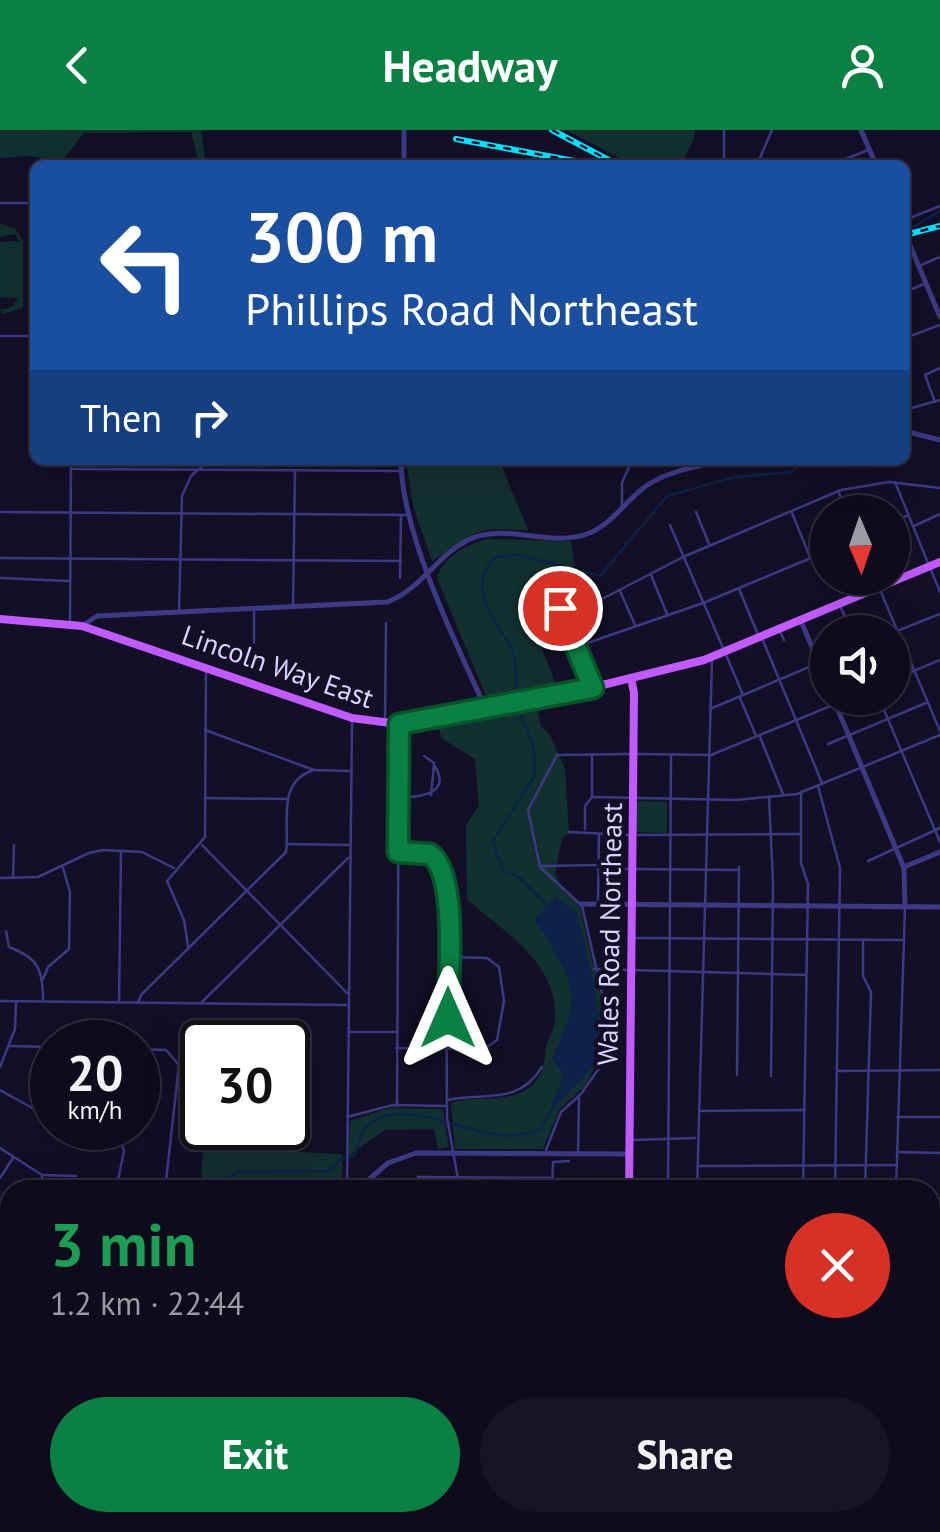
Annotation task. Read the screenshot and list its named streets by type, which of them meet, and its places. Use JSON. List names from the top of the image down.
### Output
{
  "streets": {
    "main road": ["Lincoln Way East", "Wales Road Northeast"]
  },
  "crossings": [
    ["Lincoln Way East", "Wales Road Northeast"]
  ],
  "north": "bottom",
  "page": {
    "header": "Headway",
    "turn": ["300 m", "Phillips Road Northeast"],
    "then": "Then",
    "speed": "20 km/h",
    "limit": "30",
    "heading": ["3 min", "1.2 km · 22:44"],
    "buttons": ["Exit", "Share"]
  }
}
